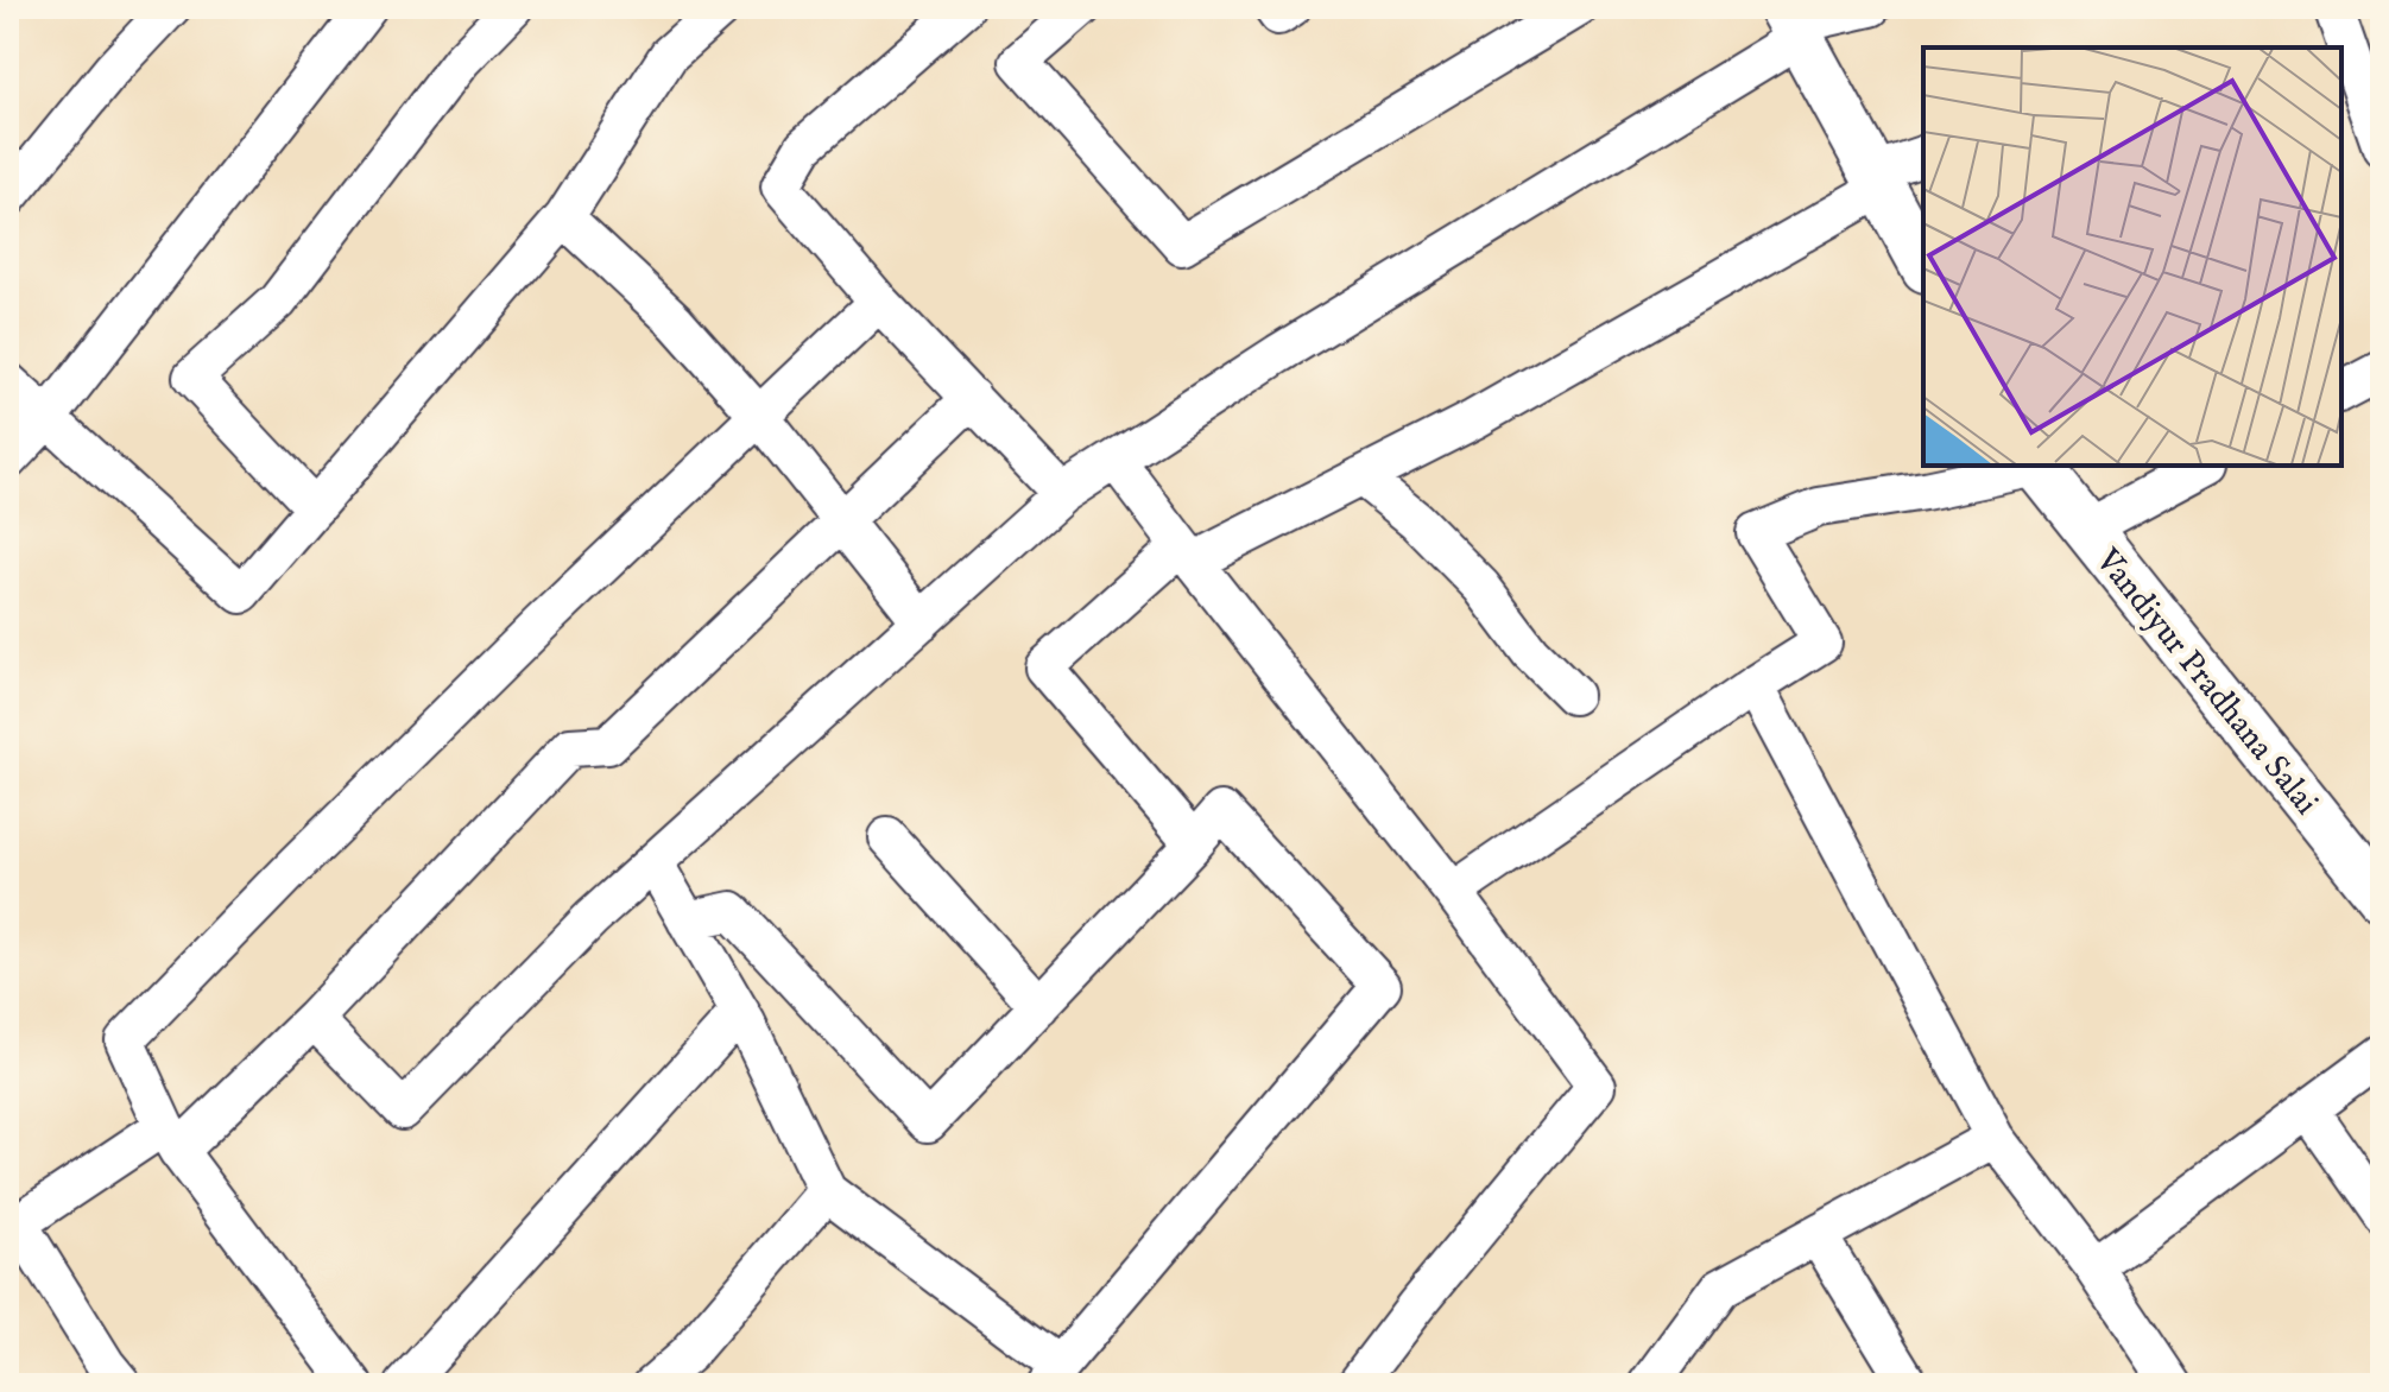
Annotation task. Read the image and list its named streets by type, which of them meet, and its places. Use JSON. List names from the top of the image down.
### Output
{
  "streets": {
    "street": ["Vandiyur Pradhana Salai"]
  }
}
